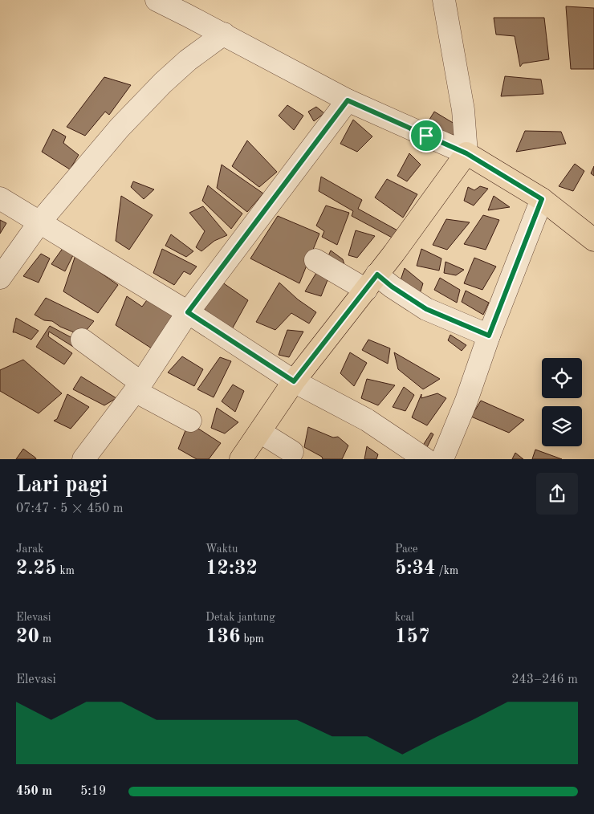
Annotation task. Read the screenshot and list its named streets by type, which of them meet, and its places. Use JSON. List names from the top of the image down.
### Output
{
  "page": {
    "heading": ["Lari pagi", "07:47 · 5 × 450 m"],
    "stats": [
      ["Jarak", "2.25 km"],
      ["Waktu", "12:32"],
      ["Pace", "5:34 /km"],
      ["Elevasi", "20 m"],
      ["Detak jantung", "136 bpm"],
      ["kcal", "157"]
    ],
    "chart": ["Elevasi", "243–246 m"],
    "list": [
      {
        "name": "450 m",
        "note": "5:19"
      }
    ]
  }
}
